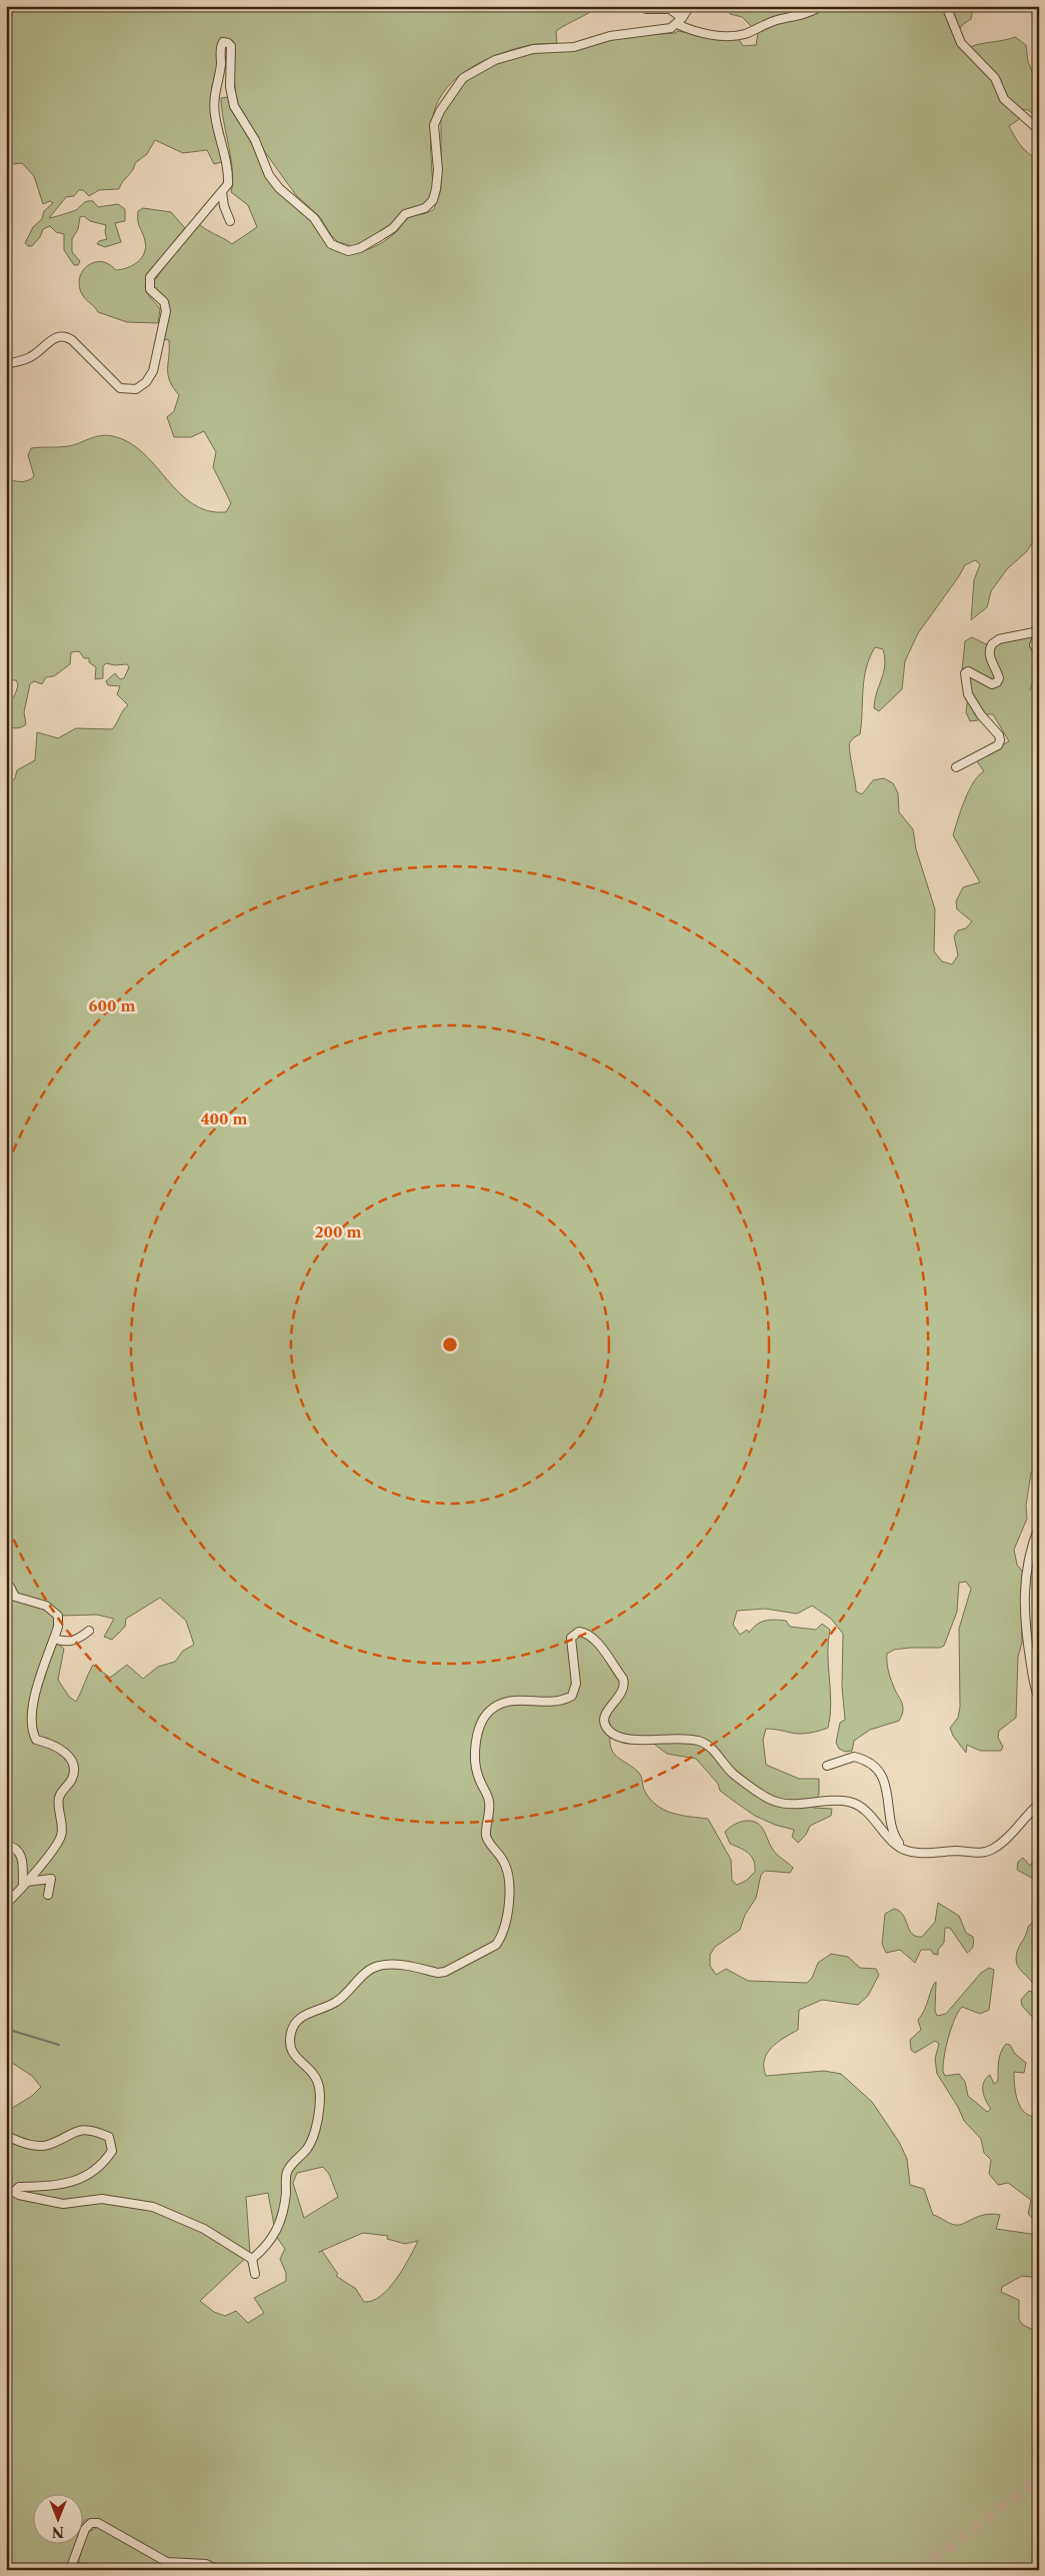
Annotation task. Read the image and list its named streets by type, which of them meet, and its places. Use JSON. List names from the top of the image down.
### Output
{
  "north": "bottom",
  "rings": ["600 m", "400 m", "200 m"]
}
